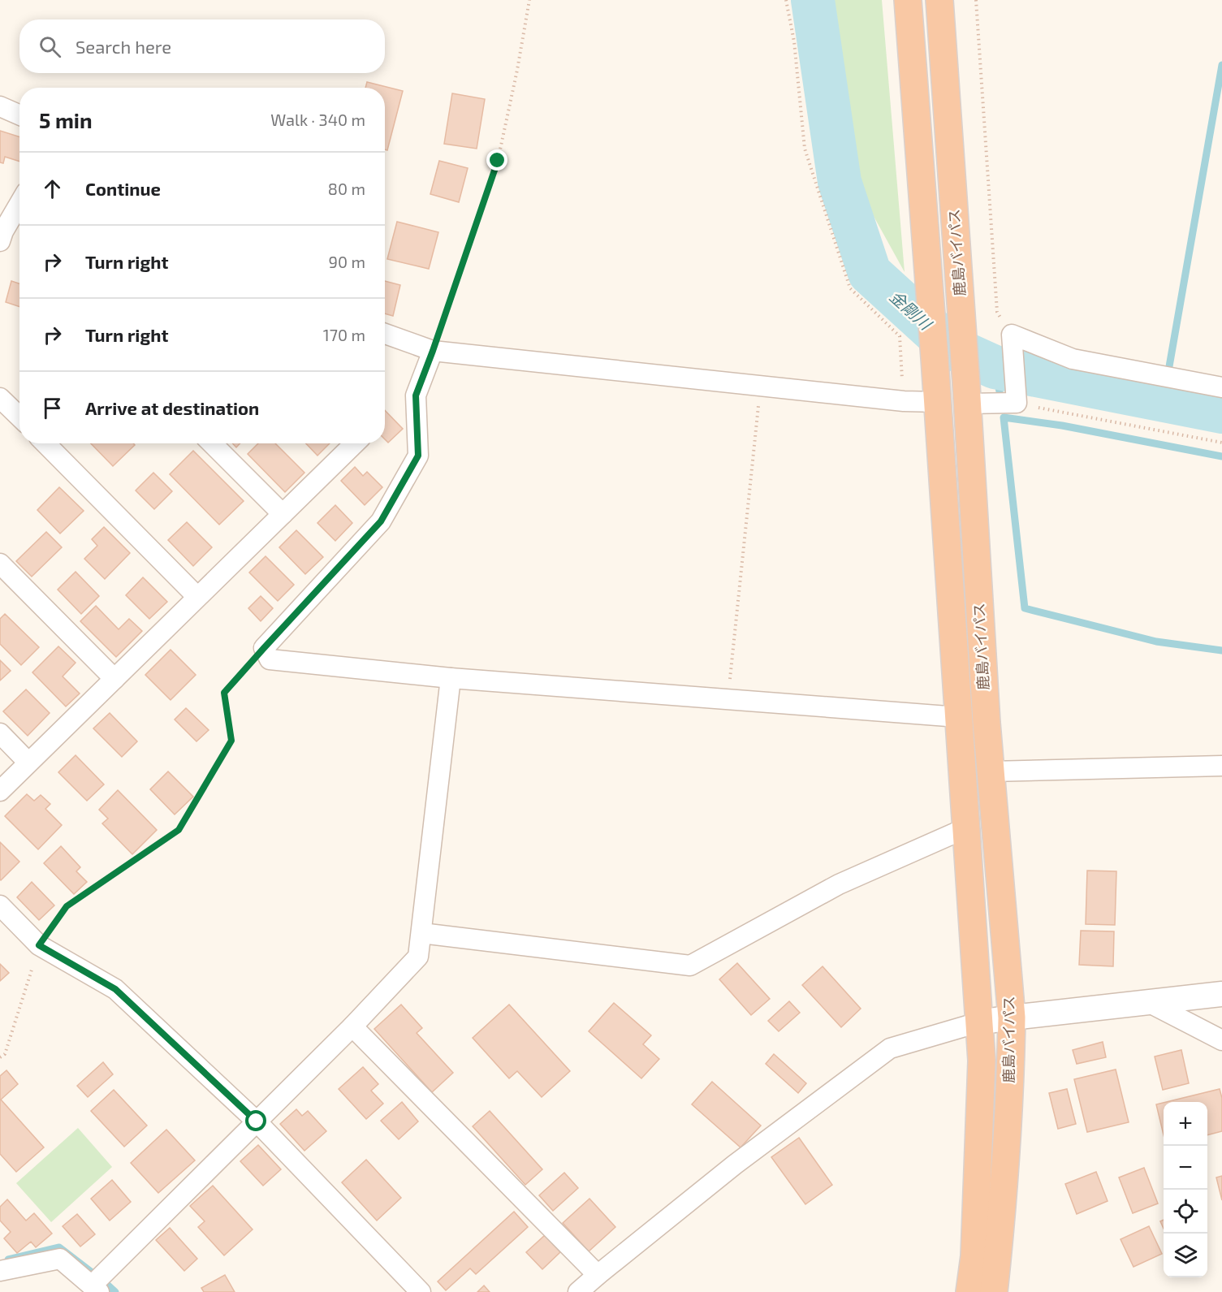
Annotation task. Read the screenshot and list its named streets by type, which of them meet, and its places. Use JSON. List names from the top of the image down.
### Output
{
  "streets": {
    "highway": ["鹿島バイパス"]
  },
  "water": ["金剛川"],
  "page": {
    "search": "Search here",
    "heading": ["5 min", "Walk · 340 m"],
    "list": [
      ["Continue", "80 m"],
      ["Turn right", "90 m"],
      ["Turn right", "170 m"],
      "Arrive at destination"
    ],
    "map_buttons": ["+", "−"]
  }
}
